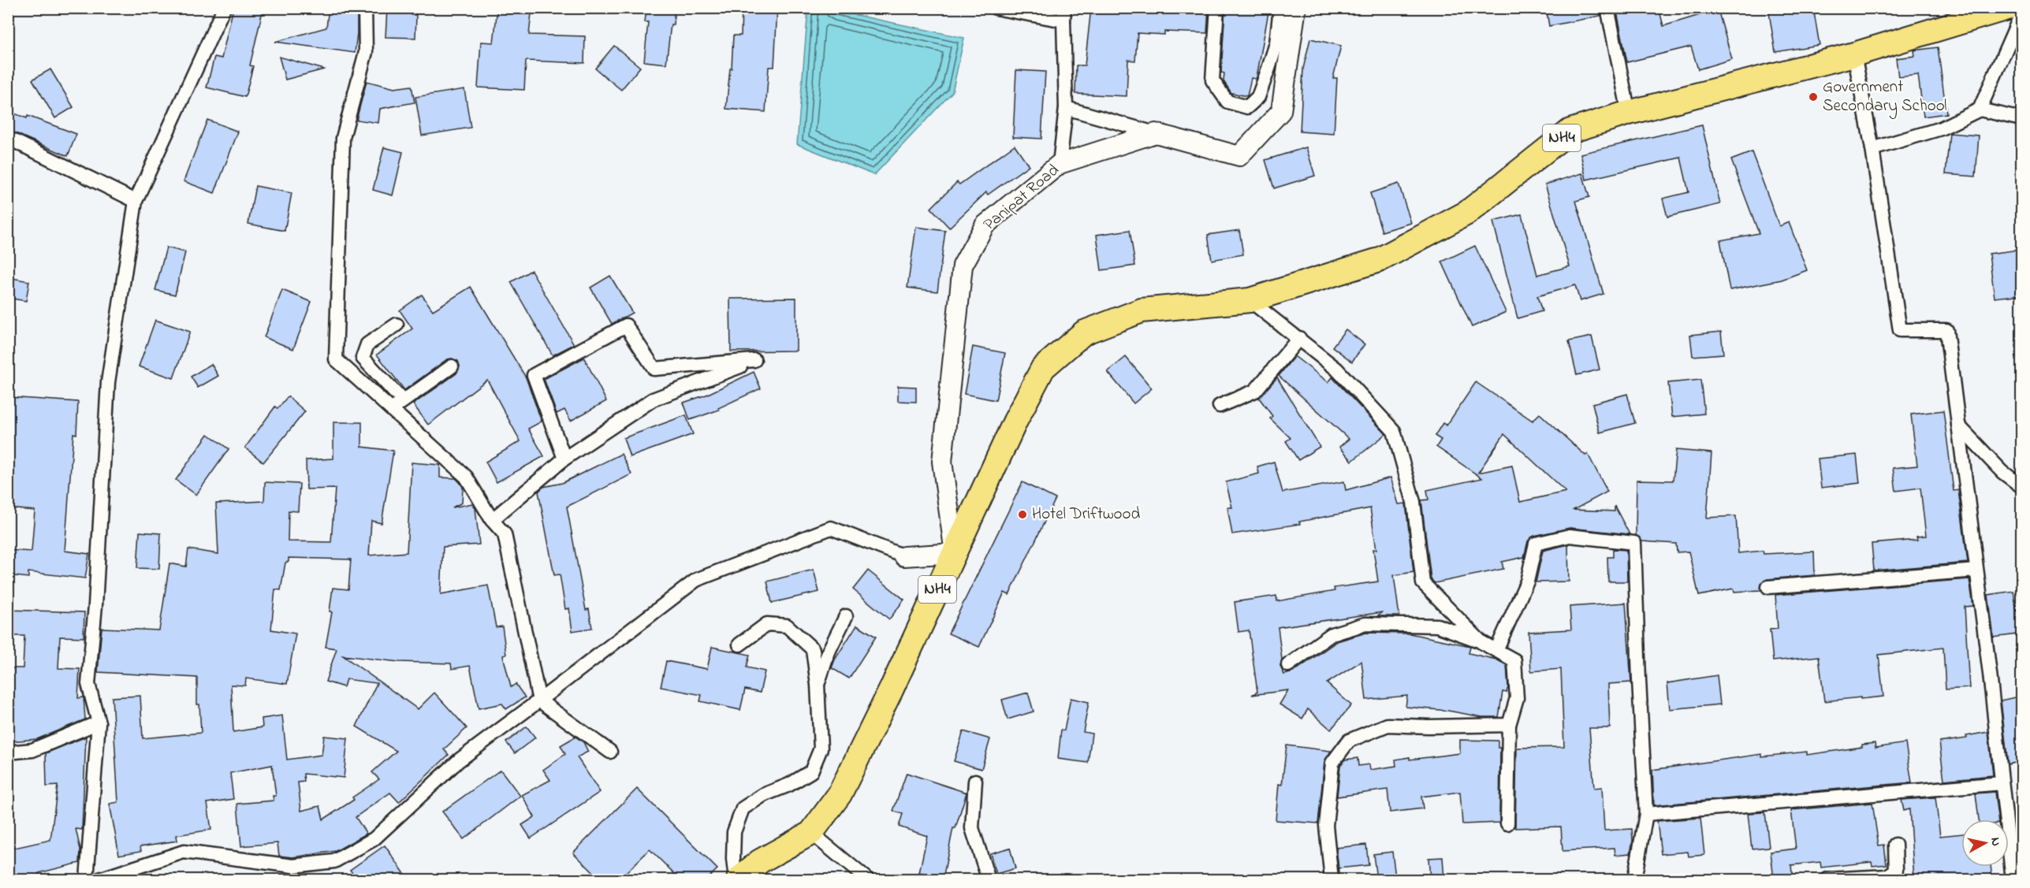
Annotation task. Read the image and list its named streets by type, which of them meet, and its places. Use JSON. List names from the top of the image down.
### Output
{
  "streets": {
    "highway": ["NH4"],
    "street": ["Panipat Road"]
  },
  "crossings": [
    ["NH4", "Panipat Road"]
  ],
  "places": ["Government Secondary School", "Hotel Driftwood"],
  "north": "right"
}
